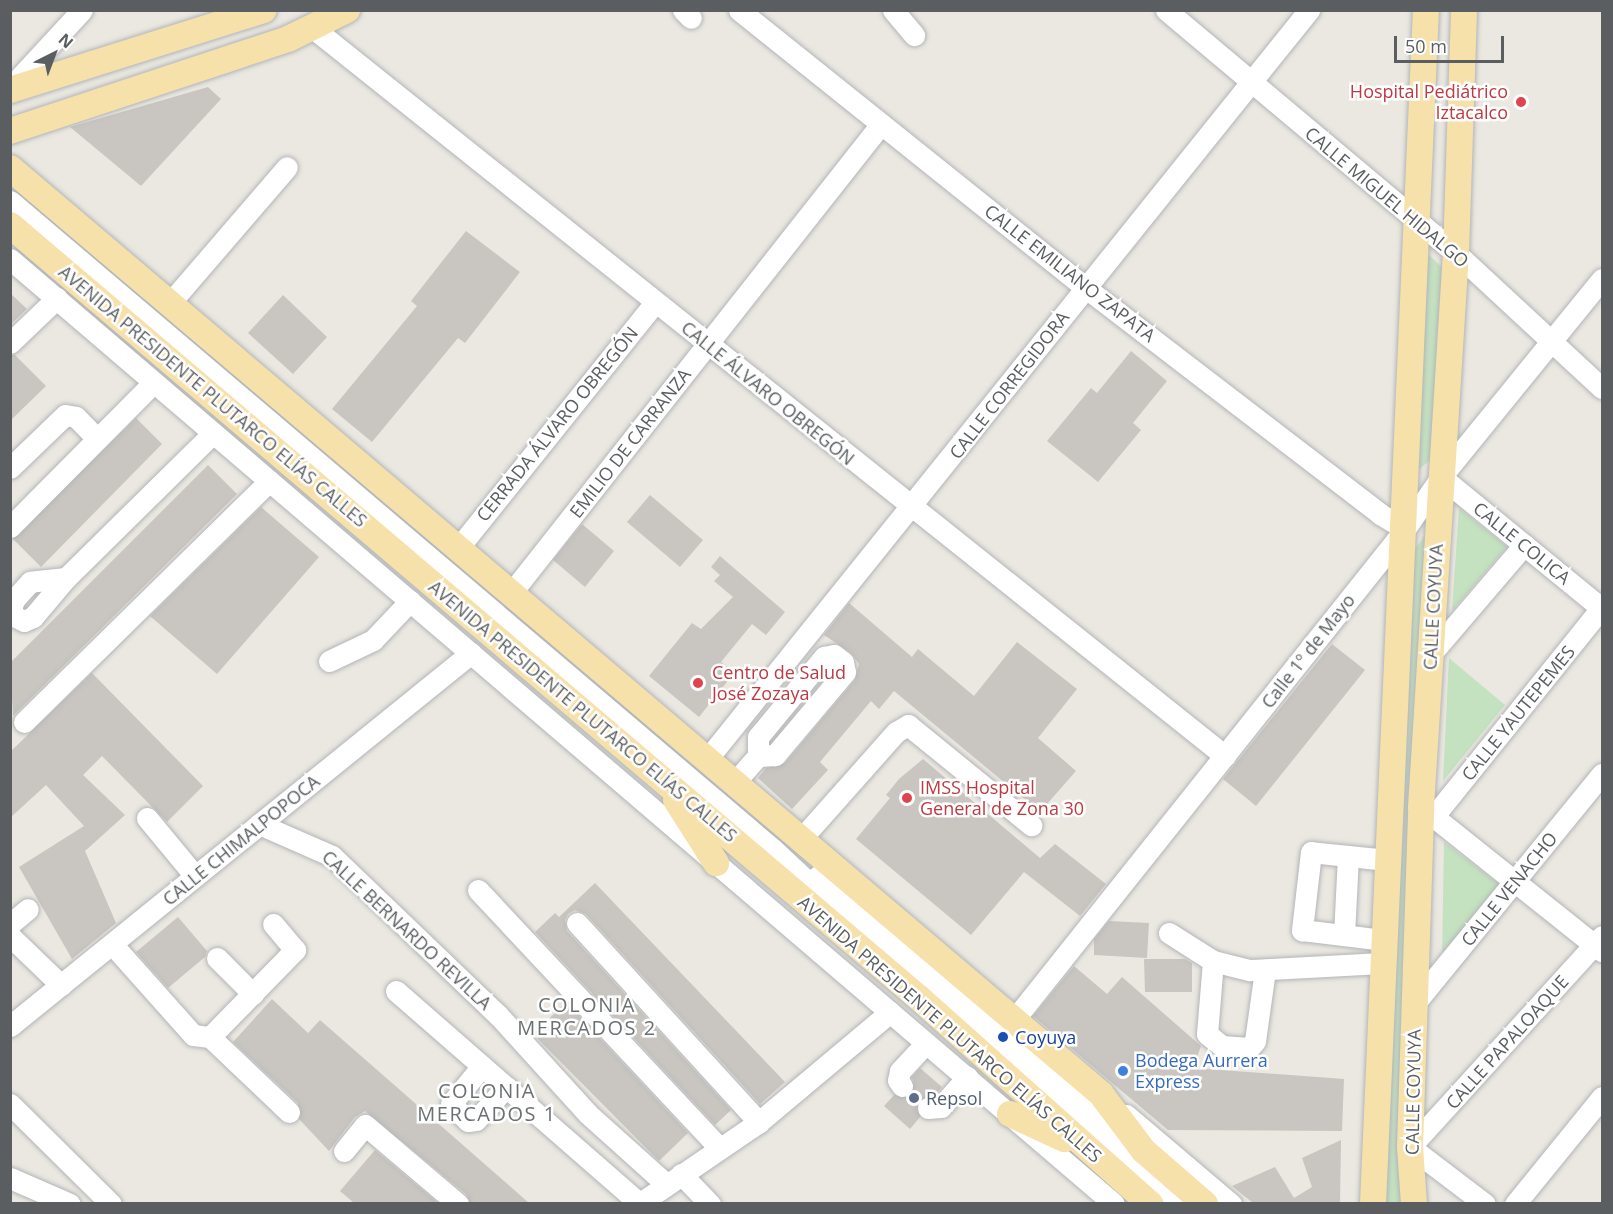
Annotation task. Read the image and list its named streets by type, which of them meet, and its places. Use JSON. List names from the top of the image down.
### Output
{
  "streets": {
    "main road": ["AVENIDA PRESIDENTE PLUTARCO ELÍAS CALLES", "CALLE COYUYA"],
    "street": [
      "CALLE MIGUEL HIDALGO",
      "CALLE EMILIANO ZAPATA",
      "CALLE CORREGIDORA",
      "CALLE ÁLVARO OBREGÓN",
      "CERRADA ÁLVARO OBREGÓN",
      "EMILIO DE CARRANZA",
      "CALLE COLICA",
      "Calle 1º de Mayo",
      "CALLE YAUTEPEMES",
      "CALLE CHIMALPOPOCA",
      "CALLE VENACHO",
      "CALLE BERNARDO REVILLA",
      "CALLE PAPALOAQUE"
    ]
  },
  "crossings": [
    ["CALLE MIGUEL HIDALGO", "CALLE CORREGIDORA"],
    ["CALLE MIGUEL HIDALGO", "CALLE COYUYA"],
    ["CALLE MIGUEL HIDALGO", "Calle 1º de Mayo"],
    ["CALLE EMILIANO ZAPATA", "CALLE CORREGIDORA"],
    ["CALLE EMILIANO ZAPATA", "EMILIO DE CARRANZA"],
    ["CALLE EMILIANO ZAPATA", "CALLE COYUYA"],
    ["CALLE EMILIANO ZAPATA", "Calle 1º de Mayo"],
    ["CALLE CORREGIDORA", "CALLE ÁLVARO OBREGÓN"],
    ["CALLE ÁLVARO OBREGÓN", "CERRADA ÁLVARO OBREGÓN"],
    ["CALLE ÁLVARO OBREGÓN", "EMILIO DE CARRANZA"],
    ["CALLE ÁLVARO OBREGÓN", "Calle 1º de Mayo"],
    ["AVENIDA PRESIDENTE PLUTARCO ELÍAS CALLES", "CALLE CHIMALPOPOCA"],
    ["CALLE COLICA", "CALLE COYUYA"],
    ["CALLE COLICA", "Calle 1º de Mayo"],
    ["CALLE COLICA", "CALLE YAUTEPEMES"],
    ["CALLE COYUYA", "Calle 1º de Mayo"],
    ["CALLE COYUYA", "CALLE YAUTEPEMES"],
    ["CALLE COYUYA", "CALLE VENACHO"],
    ["CALLE COYUYA", "CALLE PAPALOAQUE"],
    ["CALLE CHIMALPOPOCA", "CALLE BERNARDO REVILLA"]
  ],
  "districts": ["COLONIA MERCADOS 2", "COLONIA MERCADOS 1"],
  "places": [
    "Hospital Pediátrico Iztacalco",
    "Centro de Salud José Zozaya",
    "IMSS Hospital General de Zona 30",
    "Coyuya",
    "Bodega Aurrera Express",
    "Repsol"
  ],
  "scale_bar": "50 m",
  "north": "top right"
}
